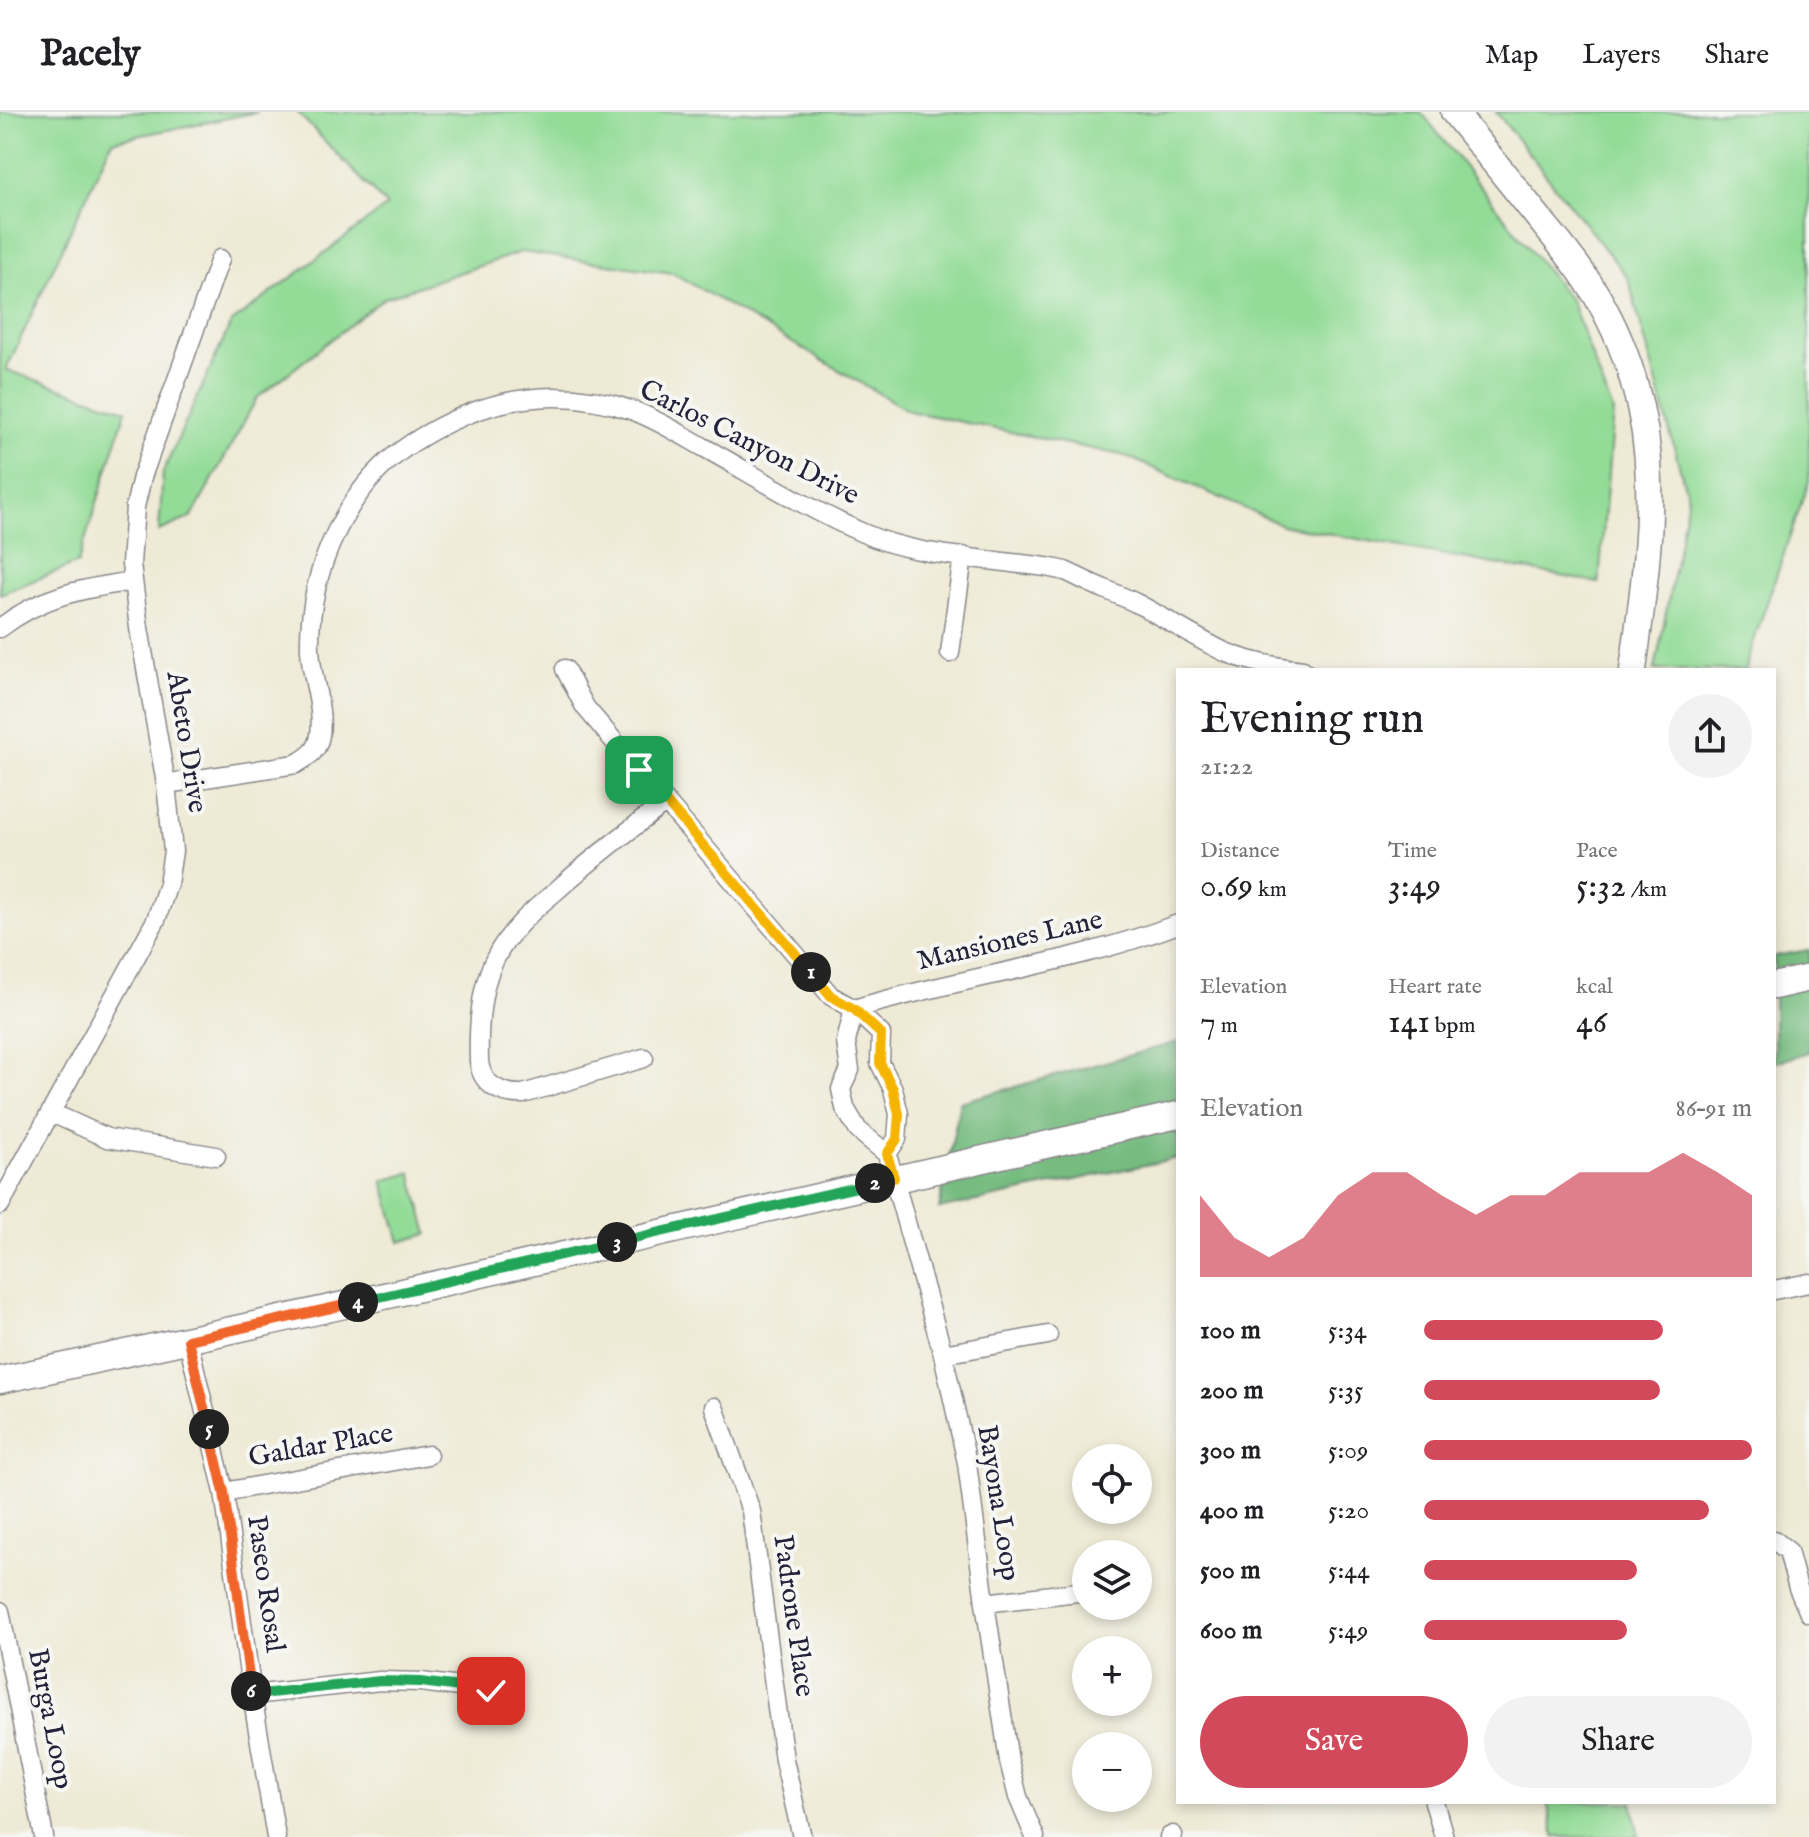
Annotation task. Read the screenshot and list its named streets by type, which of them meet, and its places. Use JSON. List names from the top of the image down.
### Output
{
  "streets": {
    "street": [
      "Carlos Canyon Drive",
      "Abeto Drive",
      "Mansiones Lane",
      "Galdar Place",
      "Bayona Loop",
      "Paseo Rosal",
      "Padrone Place",
      "Burga Loop"
    ]
  },
  "crossings": [
    ["Carlos Canyon Drive", "Abeto Drive"],
    ["Galdar Place", "Paseo Rosal"]
  ],
  "page": {
    "header": "Pacely",
    "nav": ["Map", "Layers", "Share"],
    "heading": ["Evening run", "21:22"],
    "stats": [
      ["Distance", "0.69 km"],
      ["Time", "3:49"],
      ["Pace", "5:32 /km"],
      ["Elevation", "7 m"],
      ["Heart rate", "141 bpm"],
      ["kcal", "46"]
    ],
    "pins": [
      "1",
      "2",
      "3",
      "4",
      "5",
      "6"
    ],
    "chart": ["Elevation", "86–91 m"],
    "list": [
      {
        "name": "100 m",
        "note": "5:34"
      },
      {
        "name": "200 m",
        "note": "5:35"
      },
      {
        "name": "300 m",
        "note": "5:09"
      },
      {
        "name": "400 m",
        "note": "5:20"
      },
      {
        "name": "500 m",
        "note": "5:44"
      },
      {
        "name": "600 m",
        "note": "5:49"
      }
    ],
    "map_buttons": ["+", "−"],
    "buttons": ["Save", "Share"]
  }
}
